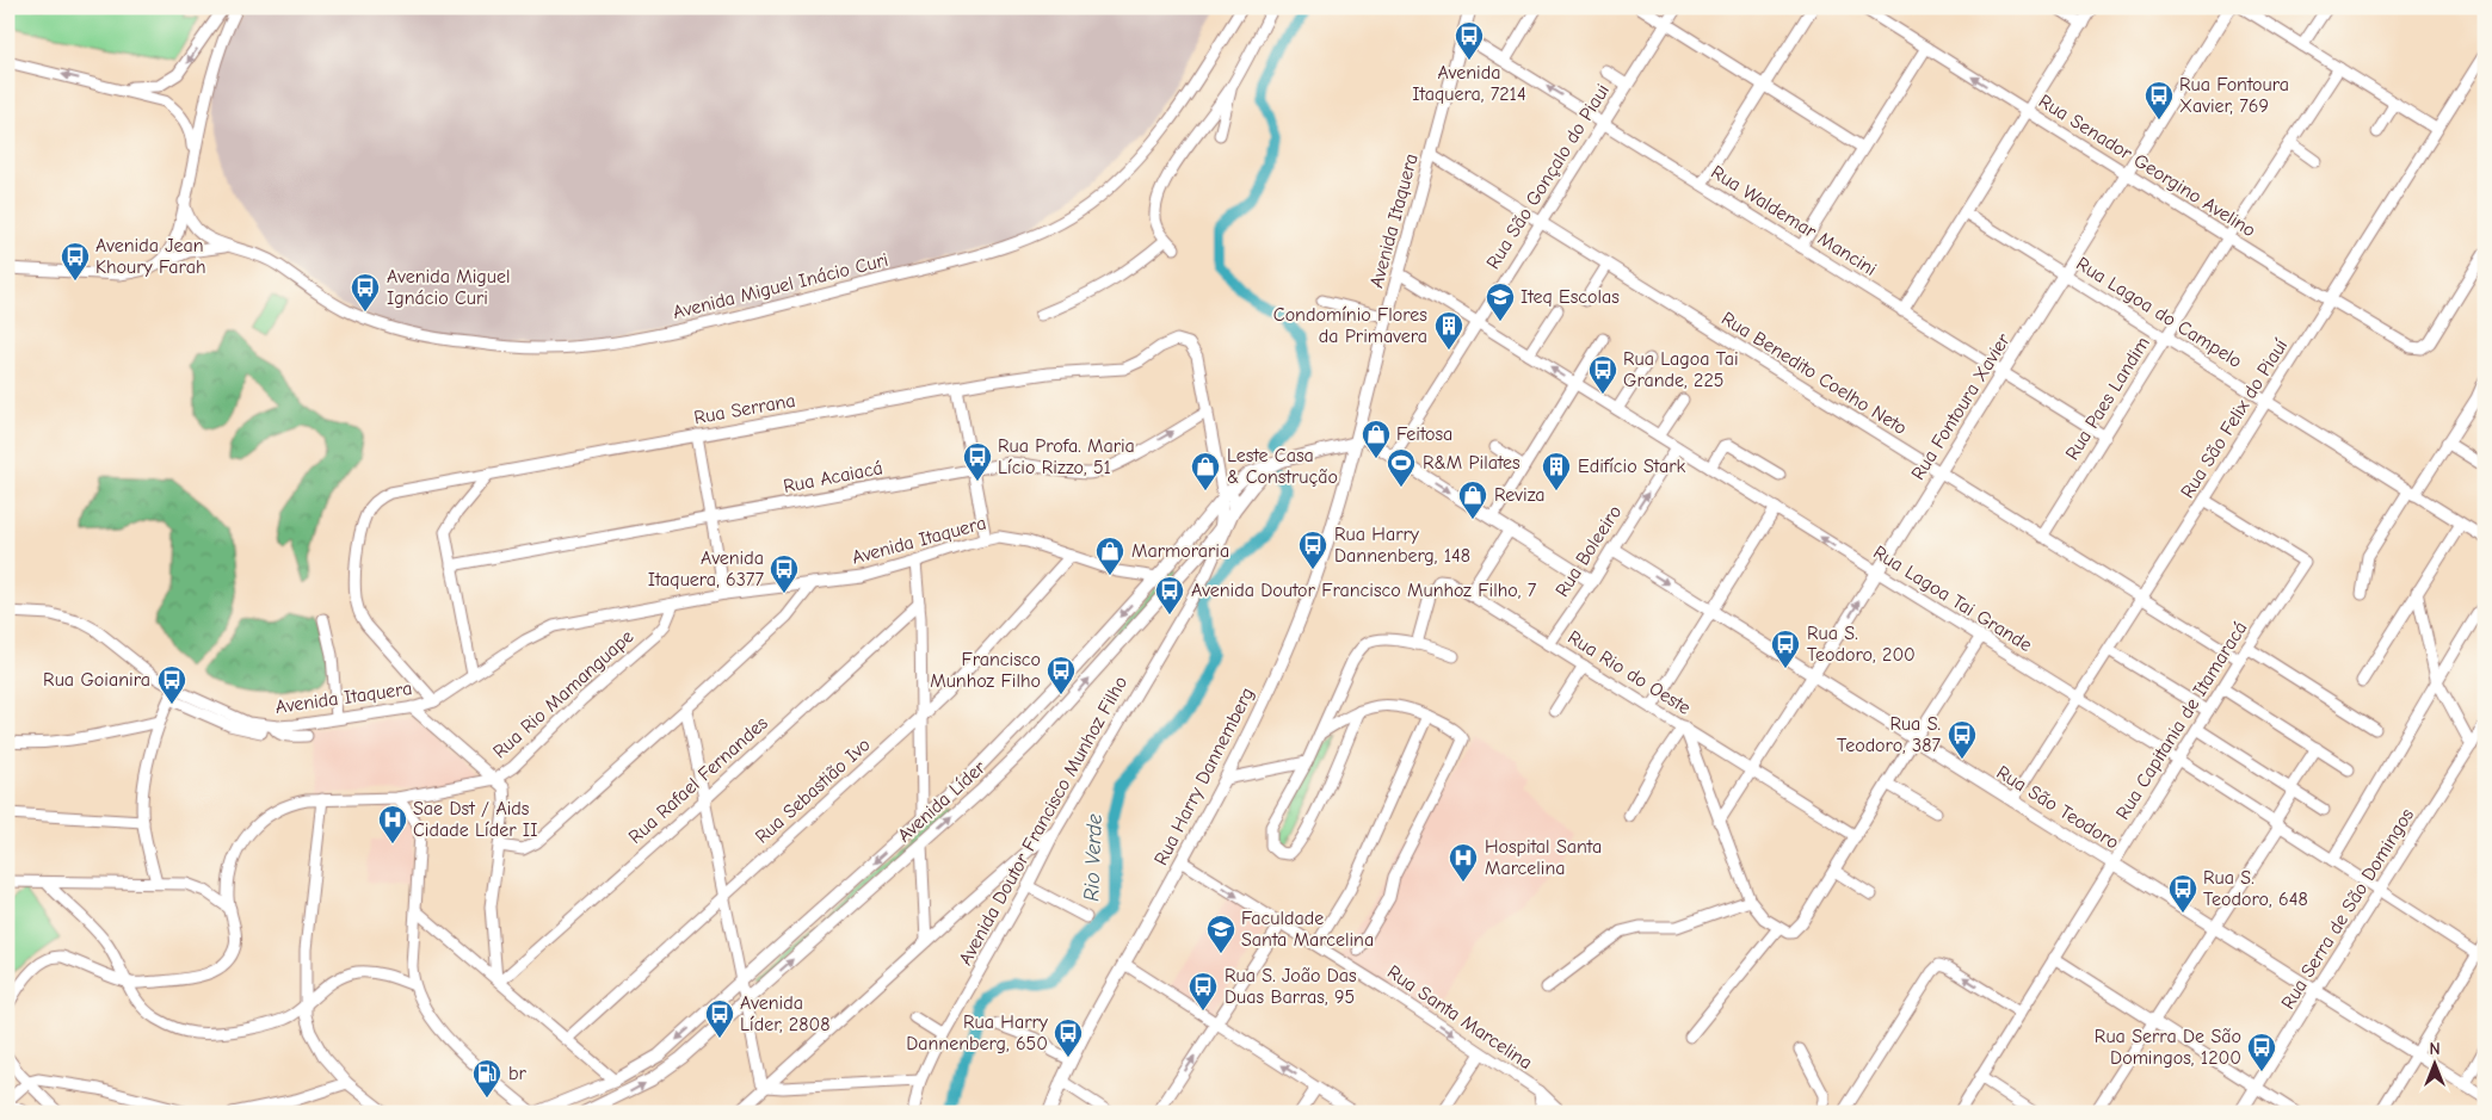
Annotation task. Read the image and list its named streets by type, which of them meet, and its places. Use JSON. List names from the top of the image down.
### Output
{
  "streets": {
    "main road": [
      "Avenida Itaquera",
      "Rua Fontoura Xavier",
      "Rua Boleeiro",
      "Rua Harry Dannemberg",
      "Avenida Líder",
      "Rua São Teodoro",
      "Rua Serra de São Domingos"
    ],
    "street": [
      "Rua Senador Georgino Avelino",
      "Rua São Gonçalo do Piaui",
      "Rua Waldemar Mancini",
      "Avenida Miguel Inácio Curi",
      "Rua Lagoa do Campelo",
      "Rua Benedito Coelho Neto",
      "Rua Paes Landim",
      "Rua Serrana",
      "Rua São Felix do Piauí",
      "Rua Acaiacá",
      "Rua Lagoa Tai Grande",
      "Rua Rio do Oeste",
      "Rua Rio Mamanguape",
      "Rua Capitania de Itamaracá",
      "Rua Rafael Fernandes",
      "Rua Sebastião Ivo",
      "Avenida Doutor Francisco Munhoz Filho",
      "Rua Santa Marcelina"
    ]
  },
  "crossings": [
    ["Rua Senador Georgino Avelino", "Rua Paes Landim"],
    ["Rua Senador Georgino Avelino", "Rua Fontoura Xavier"],
    ["Rua Senador Georgino Avelino", "Rua São Felix do Piauí"],
    ["Rua São Gonçalo do Piaui", "Rua Waldemar Mancini"],
    ["Rua São Gonçalo do Piaui", "Rua Benedito Coelho Neto"],
    ["Rua São Gonçalo do Piaui", "Rua Lagoa Tai Grande"],
    ["Avenida Itaquera", "Rua Waldemar Mancini"],
    ["Avenida Itaquera", "Rua Benedito Coelho Neto"],
    ["Avenida Itaquera", "Rua Serrana"],
    ["Avenida Itaquera", "Rua Lagoa Tai Grande"],
    ["Avenida Itaquera", "Rua Rio Mamanguape"],
    ["Avenida Itaquera", "Rua Harry Dannemberg"],
    ["Avenida Itaquera", "Rua Sebastião Ivo"],
    ["Avenida Itaquera", "Avenida Líder"],
    ["Rua Waldemar Mancini", "Rua Paes Landim"],
    ["Rua Waldemar Mancini", "Rua Fontoura Xavier"],
    ["Rua Lagoa do Campelo", "Rua Paes Landim"],
    ["Rua Lagoa do Campelo", "Rua Fontoura Xavier"],
    ["Rua Lagoa do Campelo", "Rua São Felix do Piauí"],
    ["Rua Benedito Coelho Neto", "Rua Paes Landim"],
    ["Rua Benedito Coelho Neto", "Rua Fontoura Xavier"],
    ["Rua Benedito Coelho Neto", "Rua São Felix do Piauí"],
    ["Rua Benedito Coelho Neto", "Rua Capitania de Itamaracá"],
    ["Rua Fontoura Xavier", "Rua Lagoa Tai Grande"],
    ["Rua Fontoura Xavier", "Rua Rio do Oeste"],
    ["Rua Fontoura Xavier", "Rua São Teodoro"],
    ["Rua Serrana", "Rua Acaiacá"],
    ["Rua Serrana", "Avenida Doutor Francisco Munhoz Filho"],
    ["Rua São Felix do Piauí", "Rua Lagoa Tai Grande"],
    ["Rua São Felix do Piauí", "Rua Capitania de Itamaracá"],
    ["Rua São Felix do Piauí", "Rua São Teodoro"],
    ["Rua Boleeiro", "Rua Lagoa Tai Grande"],
    ["Rua Boleeiro", "Rua Rio do Oeste"],
    ["Rua Boleeiro", "Rua São Teodoro"],
    ["Rua Lagoa Tai Grande", "Rua Capitania de Itamaracá"],
    ["Rua Lagoa Tai Grande", "Rua Serra de São Domingos"],
    ["Rua Capitania de Itamaracá", "Rua São Teodoro"],
    ["Rua Harry Dannemberg", "Rua Santa Marcelina"],
    ["Avenida Líder", "Avenida Doutor Francisco Munhoz Filho"],
    ["Rua São Teodoro", "Rua Serra de São Domingos"]
  ],
  "one_way": ["Rua Boleeiro", "Rua Santa Marcelina"],
  "water": ["Rio Verde"],
  "places": {
    "bus stop": [
      "Avenida Itaquera, 7214",
      "Rua Fontoura Xavier, 769",
      "Avenida Jean Khoury Farah",
      "Avenida Miguel Ignácio Curi",
      "Rua Lagoa Tai Grande, 225",
      "Rua Profa. Maria Lício Rizzo, 51",
      "Rua Harry Dannenberg, 148",
      "Avenida Itaquera, 6377",
      "Avenida Doutor Francisco Munhoz Filho, 7",
      "Rua S. Teodoro, 200",
      "Francisco Munhoz Filho",
      "Rua Goianira",
      "Rua S. Teodoro, 387",
      "Rua S. Teodoro, 648",
      "Rua S. João Das Duas Barras, 95",
      "Avenida Líder, 2808",
      "Rua Harry Dannenberg, 650",
      "Rua Serra De São Domingos, 1200"
    ],
    "school or university": ["Iteq Escolas", "Faculdade Santa Marcelina"],
    "building": ["Condomínio Flores da Primavera", "Edifício Stark"],
    "shop": [
      "Feitosa",
      "Leste Casa & Construção",
      "Reviza",
      "Marmoraria"
    ],
    "sports": ["R&M Pilates"],
    "hospital": ["Sae Dst / Aids Cidade Líder II", "Hospital Santa Marcelina"],
    "fuel station": ["br"]
  },
  "north": "top"
}
